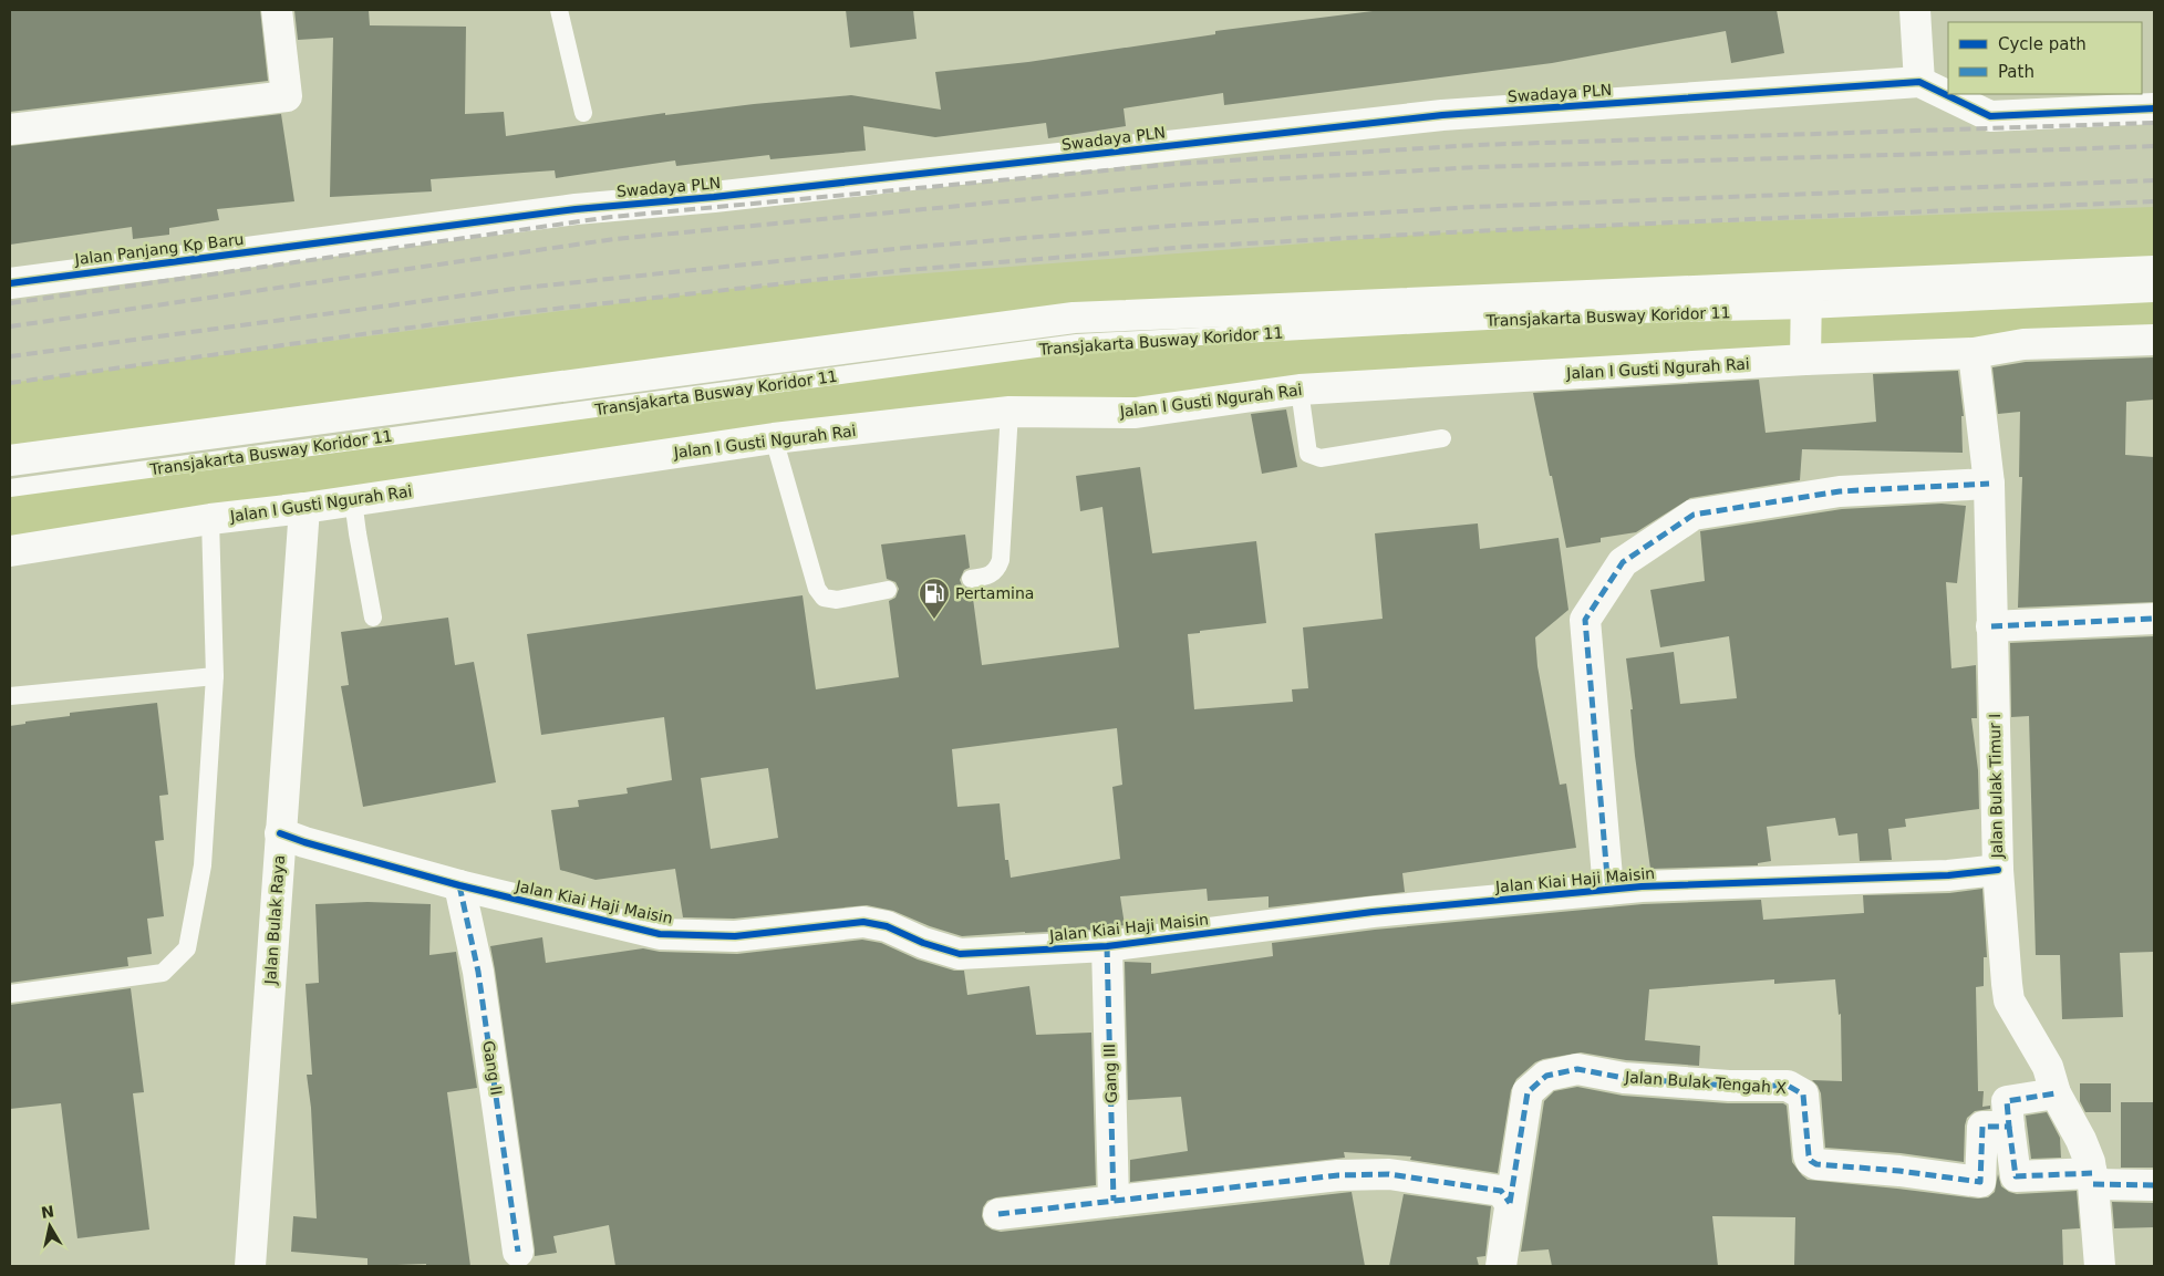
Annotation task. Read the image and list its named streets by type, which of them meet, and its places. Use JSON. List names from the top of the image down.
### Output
{
  "streets": {
    "street": [
      "Swadaya PLN",
      "Jalan Panjang Kp Baru",
      "Jalan I Gusti Ngurah Rai",
      "Jalan Bulak Timur I",
      "Jalan Kiai Haji Maisin",
      "Jalan Bulak Raya",
      "Gang II",
      "Gang III",
      "Jalan Bulak Tengah X"
    ],
    "lane": ["Transjakarta Busway Koridor 11"]
  },
  "crossings": [
    ["Swadaya PLN", "Jalan Panjang Kp Baru"],
    ["Jalan I Gusti Ngurah Rai", "Jalan Bulak Timur I"],
    ["Jalan I Gusti Ngurah Rai", "Jalan Bulak Raya"],
    ["Jalan Bulak Timur I", "Jalan Kiai Haji Maisin"],
    ["Jalan Kiai Haji Maisin", "Jalan Bulak Raya"],
    ["Jalan Kiai Haji Maisin", "Gang II"],
    ["Jalan Kiai Haji Maisin", "Gang III"]
  ],
  "places": {
    "fuel station": ["Pertamina"]
  },
  "legend": ["Cycle path", "Path"],
  "north": "top"
}
